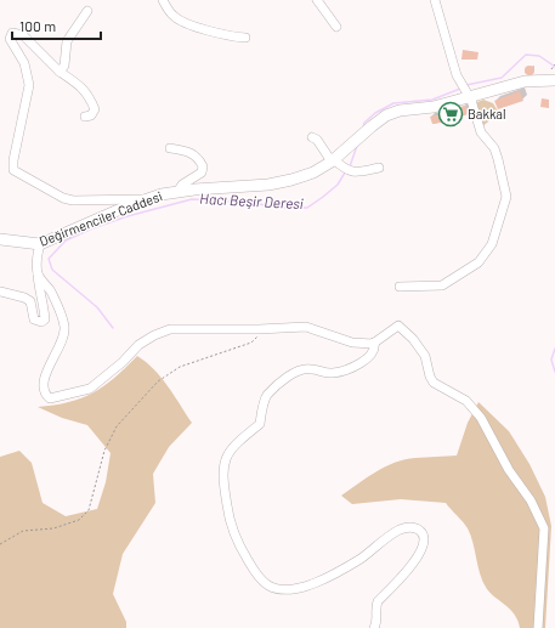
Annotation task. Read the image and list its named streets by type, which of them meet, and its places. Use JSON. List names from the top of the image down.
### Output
{
  "streets": {
    "main road": ["Değirmenciler Caddesi"]
  },
  "water": ["Hacı Beşir Deresi"],
  "places": {
    "supermarket": ["Bakkal"]
  },
  "scale_bar": "100 m"
}
